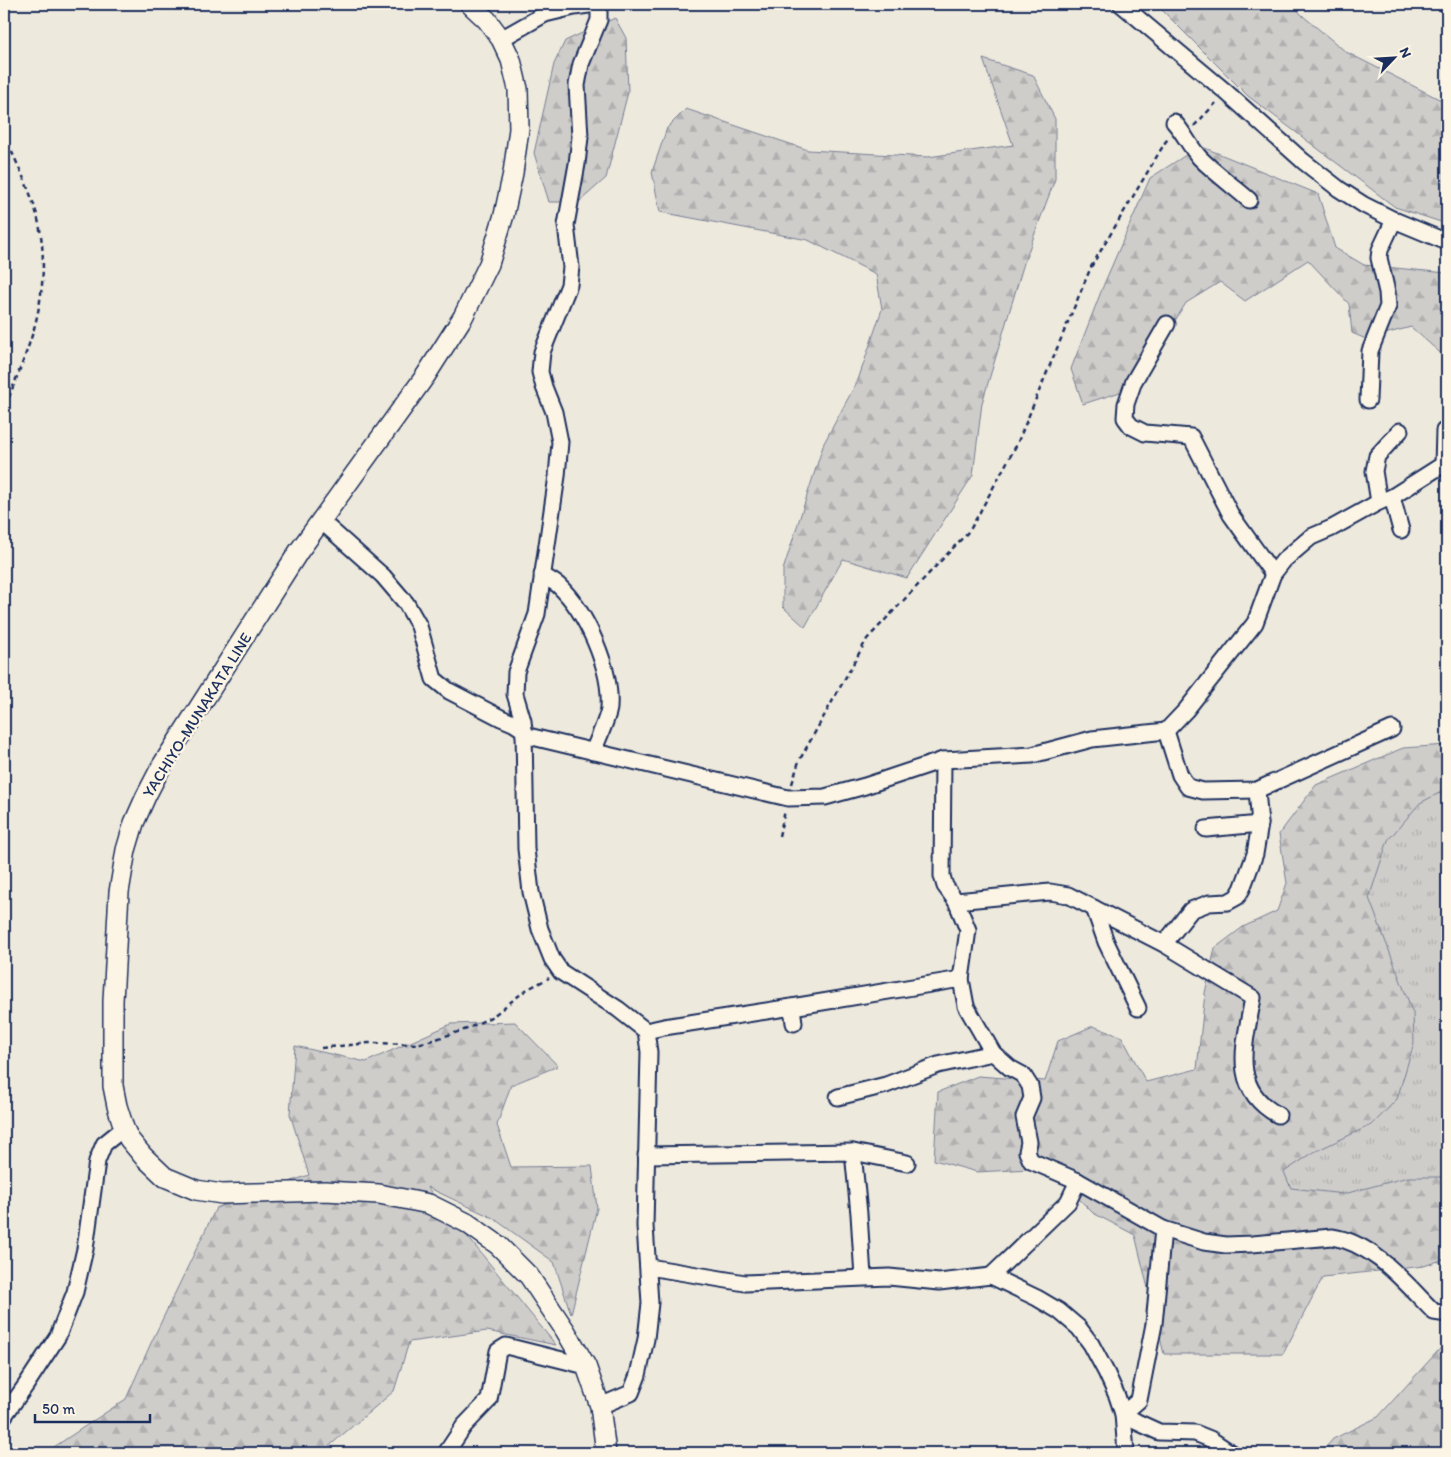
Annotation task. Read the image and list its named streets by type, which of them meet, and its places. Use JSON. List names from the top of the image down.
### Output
{
  "streets": {
    "main road": ["YACHIYO-MUNAKATA LINE"]
  },
  "scale_bar": "50 m",
  "north": "top right"
}
